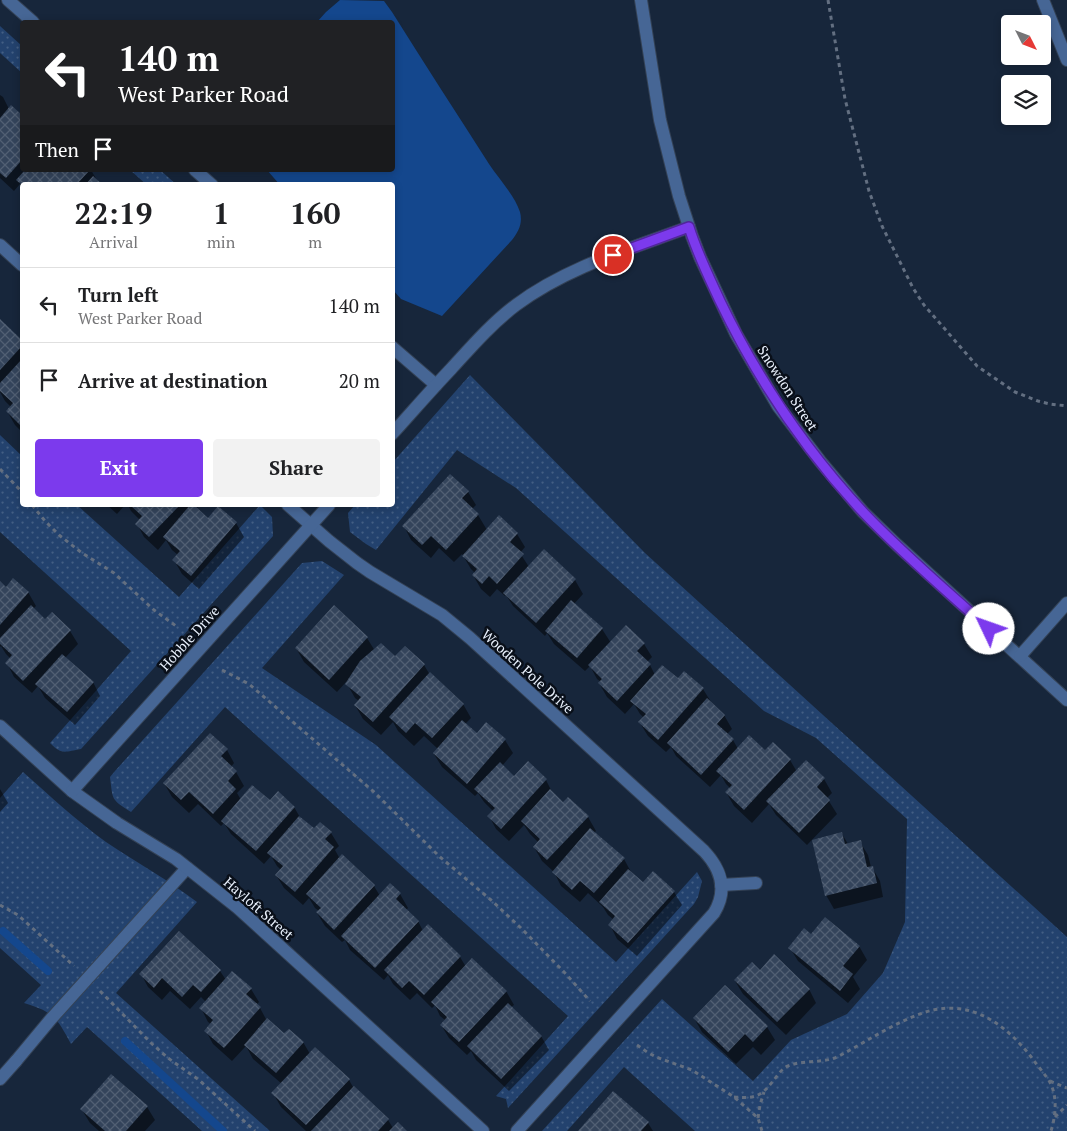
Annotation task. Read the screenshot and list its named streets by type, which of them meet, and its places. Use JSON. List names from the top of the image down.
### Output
{
  "streets": {
    "street": [
      "Snowdon Street",
      "Hobble Drive",
      "Wooden Pole Drive",
      "Hayloft Street"
    ]
  },
  "crossings": [
    ["Hobble Drive", "Wooden Pole Drive"],
    ["Hobble Drive", "Hayloft Street"]
  ],
  "north": "bottom right",
  "page": {
    "turn": ["140 m", "West Parker Road"],
    "then": "Then",
    "eta": [
      "22:19",
      "Arrival",
      "1",
      "min",
      "160",
      "m"
    ],
    "list": [
      {
        "name": "Turn left",
        "note": "West Parker Road",
        "value": "140 m"
      },
      {
        "name": "Arrive at destination",
        "value": "20 m"
      }
    ],
    "buttons": ["Exit", "Share"]
  }
}
